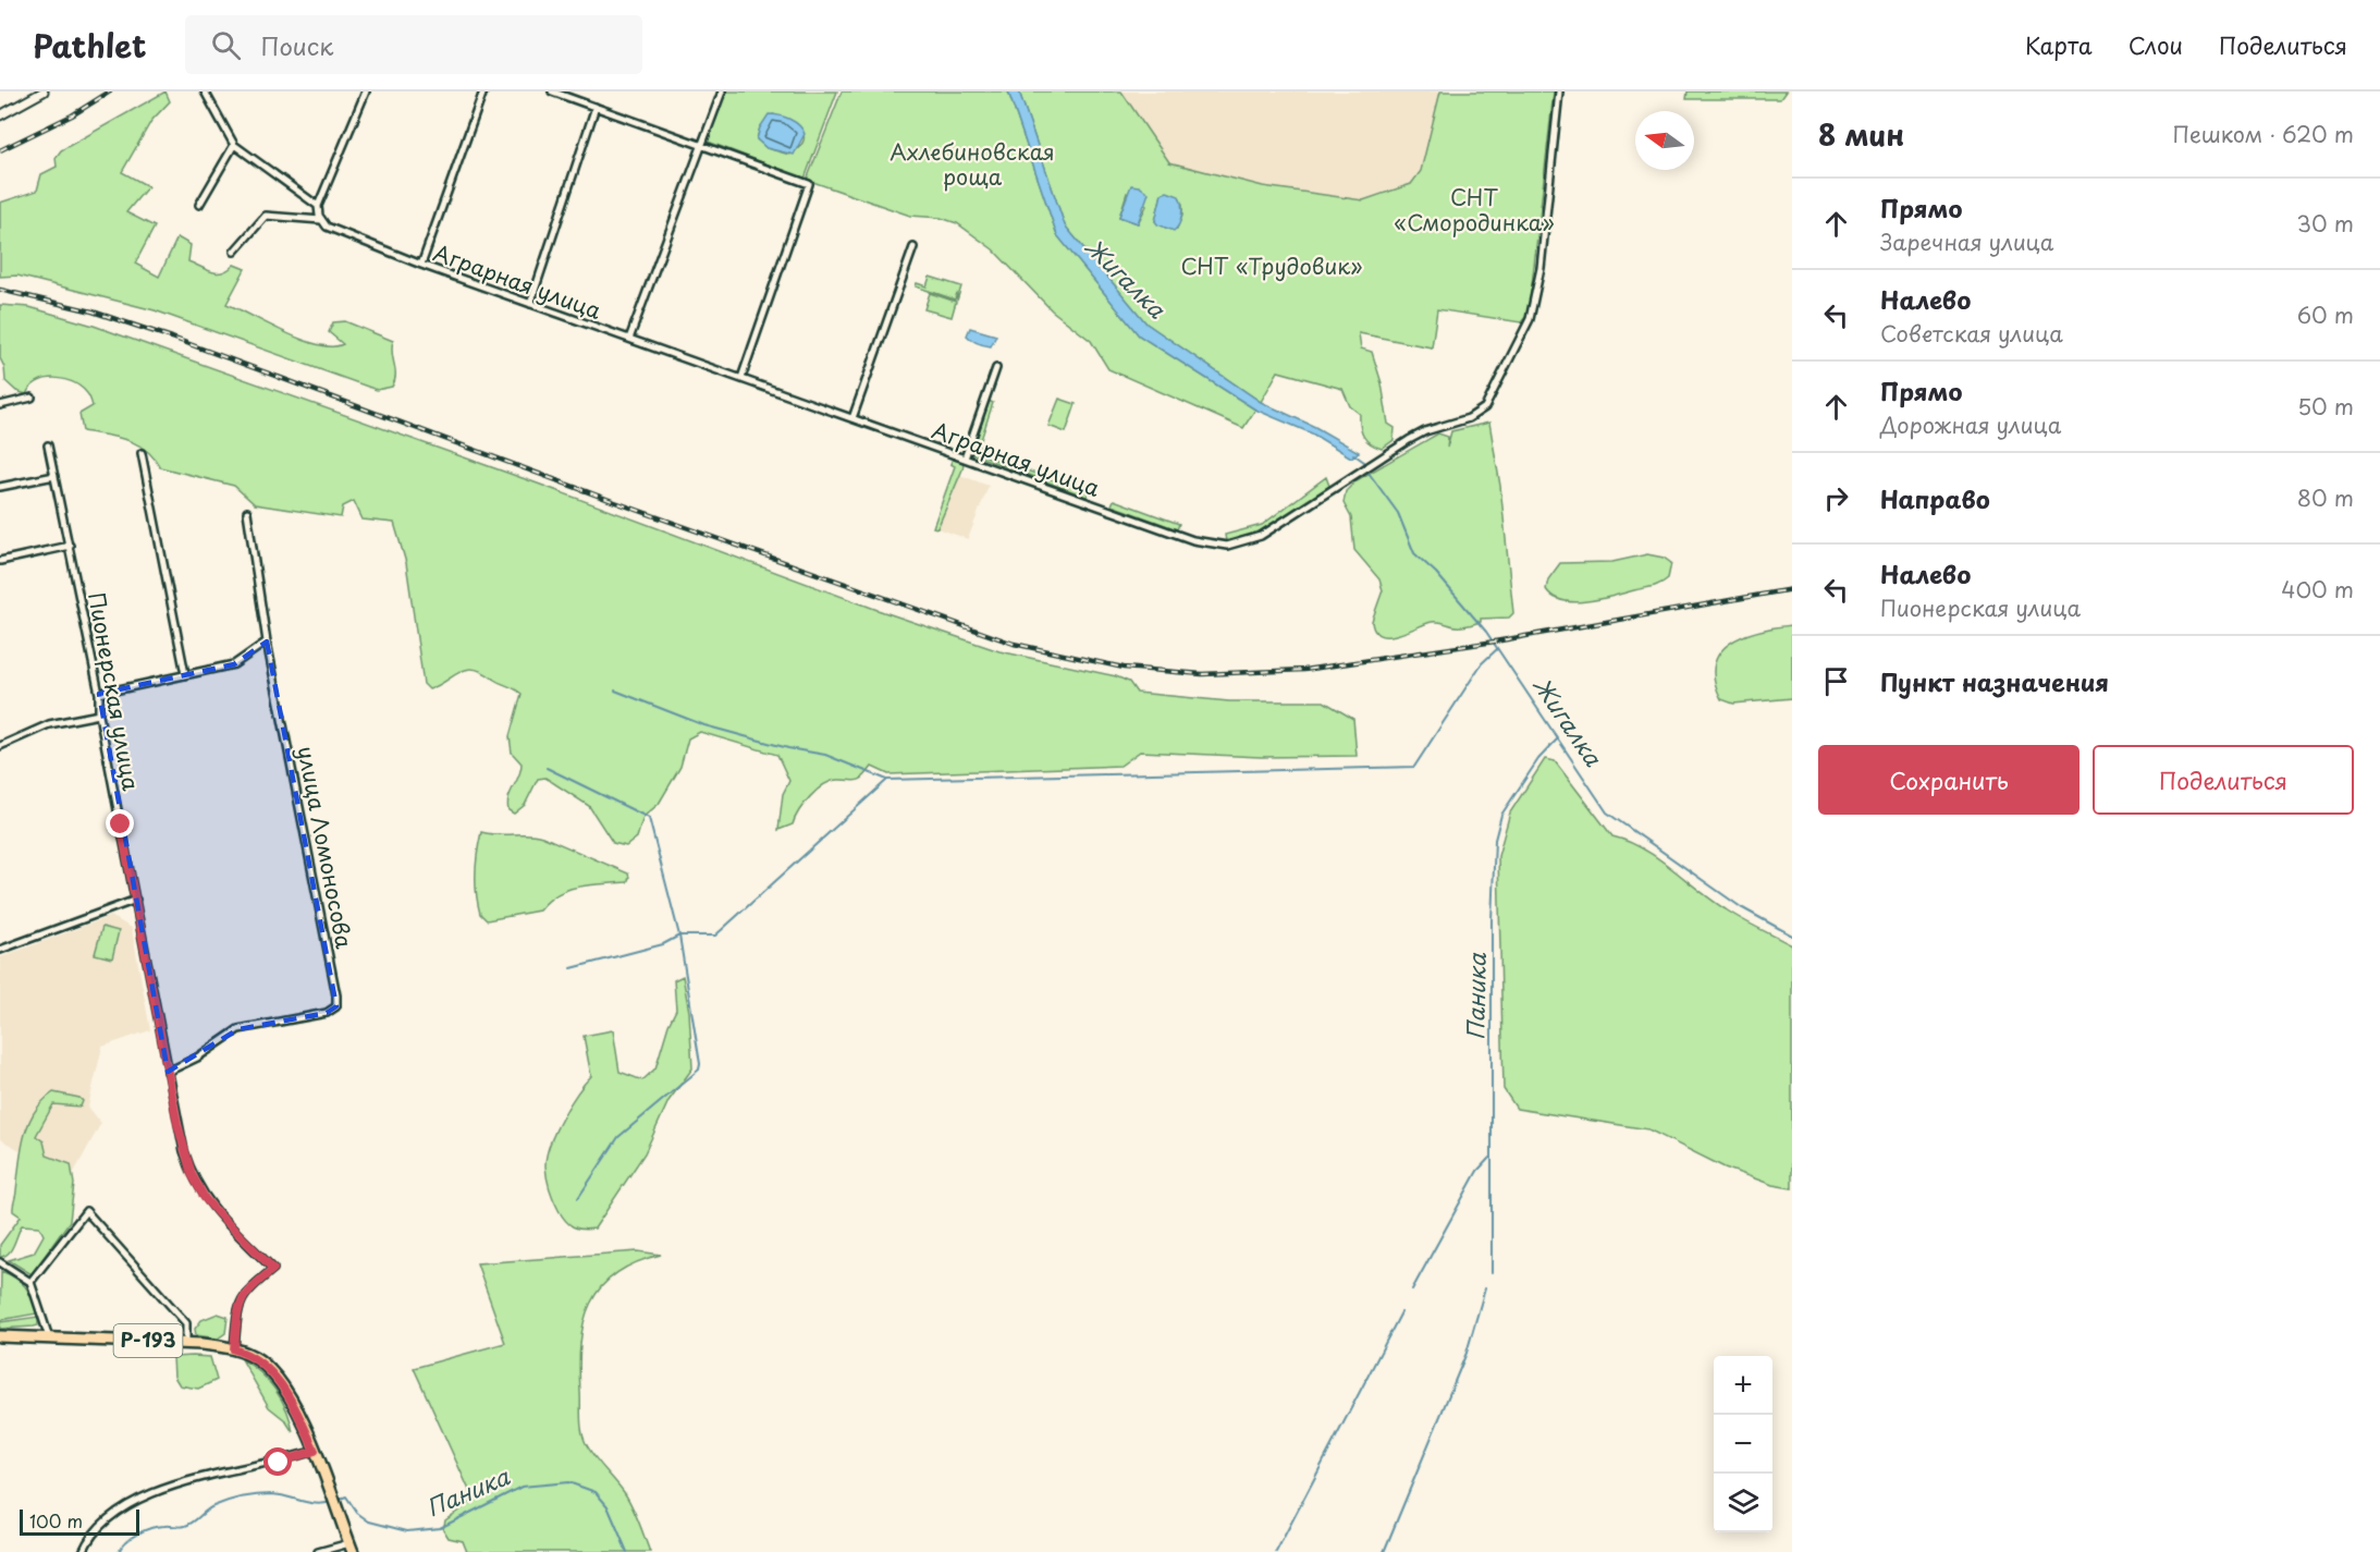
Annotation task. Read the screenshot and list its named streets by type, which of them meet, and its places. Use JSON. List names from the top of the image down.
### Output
{
  "streets": {
    "main road": ["Р-193"],
    "street": ["Аграрная улица", "Пионерская улица", "улица Ломоносова"]
  },
  "crossings": [
    ["Пионерская улица", "улица Ломоносова"],
    ["Пионерская улица", "Р-193"]
  ],
  "water": ["Жигалка", "Паника"],
  "parks": ["Ахлебиновская роща", "СНТ «Смородинка»", "СНТ «Трудовик»"],
  "scale_bar": "100 m",
  "north": "left",
  "page": {
    "header": "Pathlet",
    "search": "Поиск",
    "nav": ["Карта", "Слои", "Поделиться"],
    "heading": ["8 мин", "Пешком · 620 m"],
    "list": [
      ["Прямо", "Заречная улица", "30 m"],
      ["Налево", "Советская улица", "60 m"],
      ["Прямо", "Дорожная улица", "50 m"],
      ["Направо", "80 m"],
      ["Налево", "Пионерская улица", "400 m"],
      "Пункт назначения"
    ],
    "buttons": ["Сохранить", "Поделиться"],
    "map_buttons": ["+", "−"],
    "scale": "100 m"
  }
}
